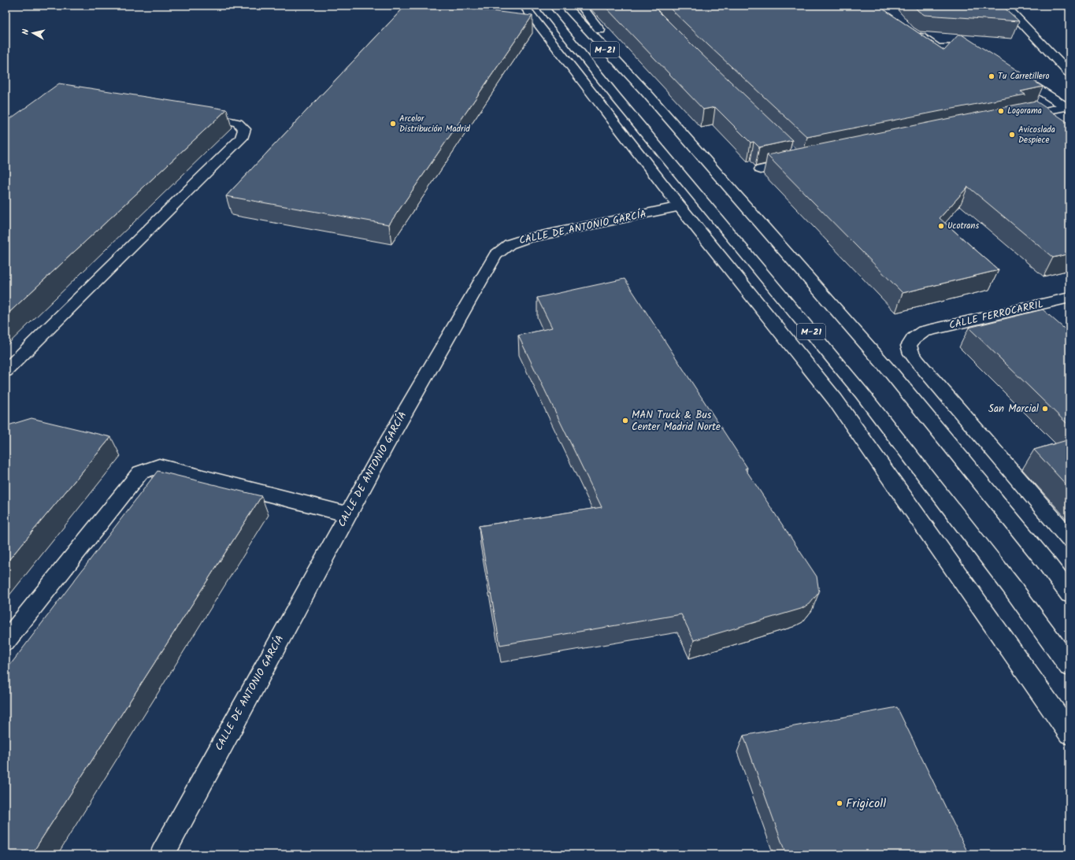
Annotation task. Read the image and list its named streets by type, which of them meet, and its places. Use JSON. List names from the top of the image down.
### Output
{
  "streets": {
    "main road": ["M-21", "CALLE DE ANTONIO GARCÍA", "CALLE FERROCARRIL"]
  },
  "places": [
    "Tu Carretillero",
    "Logorama",
    "Arcelor Distribución Madrid",
    "Avicoslada Despiece",
    "Ucotrans",
    "San Marcial",
    "MAN Truck & Bus Center Madrid Norte",
    "Frigicoll"
  ],
  "north": "left"
}
